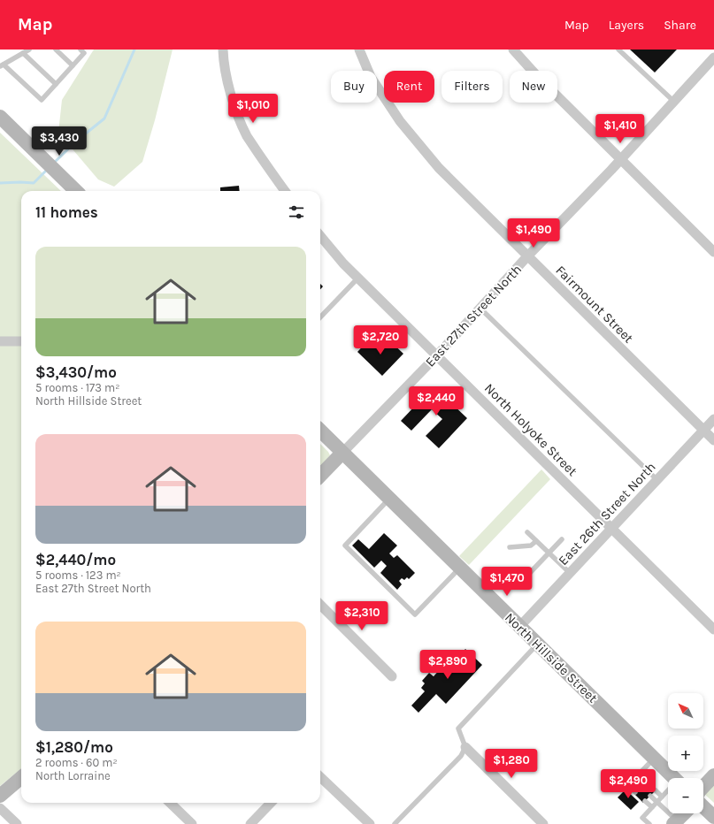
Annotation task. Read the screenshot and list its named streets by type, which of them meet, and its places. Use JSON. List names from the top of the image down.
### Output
{
  "streets": {
    "main road": ["East 27th Street North", "North Hillside Street"],
    "street": ["Fairmount Street", "North Holyoke Street", "East 26th Street North"]
  },
  "crossings": [
    ["Fairmount Street", "East 27th Street North"],
    ["Fairmount Street", "East 26th Street North"],
    ["East 27th Street North", "North Holyoke Street"],
    ["East 27th Street North", "North Hillside Street"],
    ["North Holyoke Street", "East 26th Street North"],
    ["East 26th Street North", "North Hillside Street"]
  ],
  "north": "top left",
  "page": {
    "header": "Map",
    "nav": ["Map", "Layers", "Share"],
    "chip": [
      "Buy",
      "Rent",
      "Filters",
      "New"
    ],
    "price": [
      "$1,010",
      "$1,410",
      "$3,430",
      "$1,490",
      "$2,720",
      "$2,440",
      "$1,470",
      "$2,310",
      "$2,890",
      "$1,280",
      "$2,490"
    ],
    "heading": "11 homes",
    "list": [
      {
        "name": "$3,430/mo",
        "note": "5 rooms · 173 m² · North Hillside Street"
      },
      {
        "name": "$2,440/mo",
        "note": "5 rooms · 123 m² · East 27th Street North"
      },
      {
        "name": "$1,280/mo",
        "note": "2 rooms · 60 m² · North Lorraine"
      }
    ],
    "map_buttons": ["+", "−"]
  }
}
